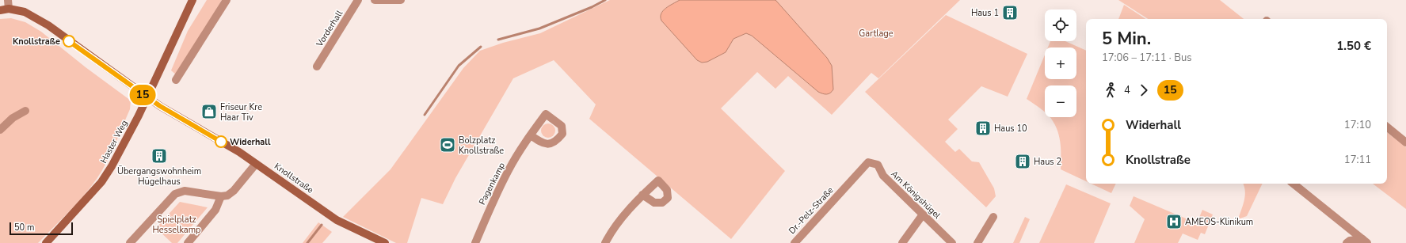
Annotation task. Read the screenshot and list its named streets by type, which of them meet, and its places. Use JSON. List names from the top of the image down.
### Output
{
  "streets": {
    "street": [
      "Vorderhall",
      "Haster Weg",
      "Knollstraße",
      "Pagenkamp",
      "Am Königshügel",
      "Dr.-Pelz-Straße"
    ]
  },
  "crossings": [
    ["Haster Weg", "Knollstraße"],
    ["Am Königshügel", "Dr.-Pelz-Straße"]
  ],
  "parks": ["Gartlage", "Spielplatz Hesselkamp"],
  "places": {
    "building": [
      "Haus 1",
      "Haus 10",
      "Übergangswohnheim Hügelhaus",
      "Haus 2"
    ],
    "other": ["Knollstraße", "Widerhall"],
    "shop": ["Friseur Kre Haar Tiv"],
    "sports": ["Bolzplatz Knollstraße"],
    "hospital": ["AMEOS-Klinikum"]
  },
  "lines": ["bus line 15"],
  "scale_bar": "50 m",
  "page": {
    "on_map": "15",
    "map_buttons": ["+", "−"],
    "heading": ["5 Min.", "17:06 – 17:11 · Bus", "1.50 €"],
    "legs": ["4", "15"],
    "list": [
      {
        "name": "Widerhall",
        "value": "17:10"
      },
      {
        "name": "Knollstraße",
        "value": "17:11"
      }
    ],
    "scale": "50 m"
  }
}
